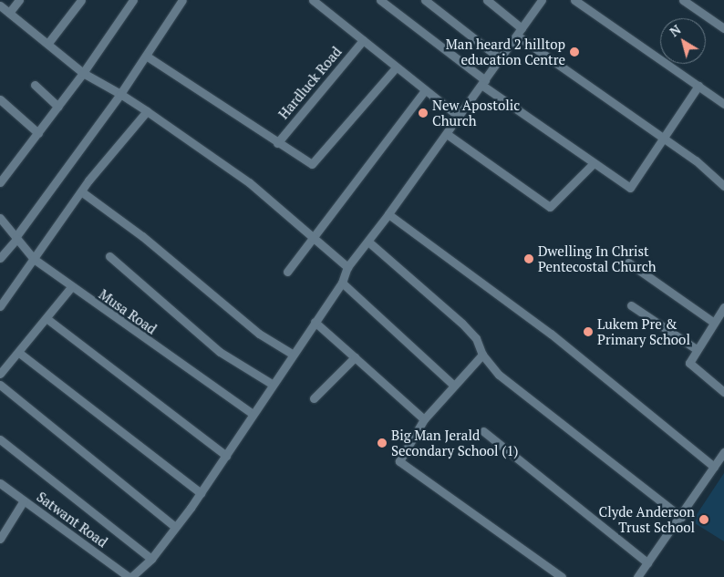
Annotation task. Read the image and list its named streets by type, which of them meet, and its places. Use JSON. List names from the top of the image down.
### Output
{
  "streets": {
    "street": ["Hardluck Road", "Musa Road", "Satwant Road"]
  },
  "places": [
    "Man heard 2 hilltop education Centre",
    "New Apostolic Church",
    "Dwelling In Christ Pentecostal Church",
    "Lukem Pre & Primary School",
    "Big Man Jerald Secondary School (1)",
    "Clyde Anderson Trust School"
  ],
  "north": "top left"
}
